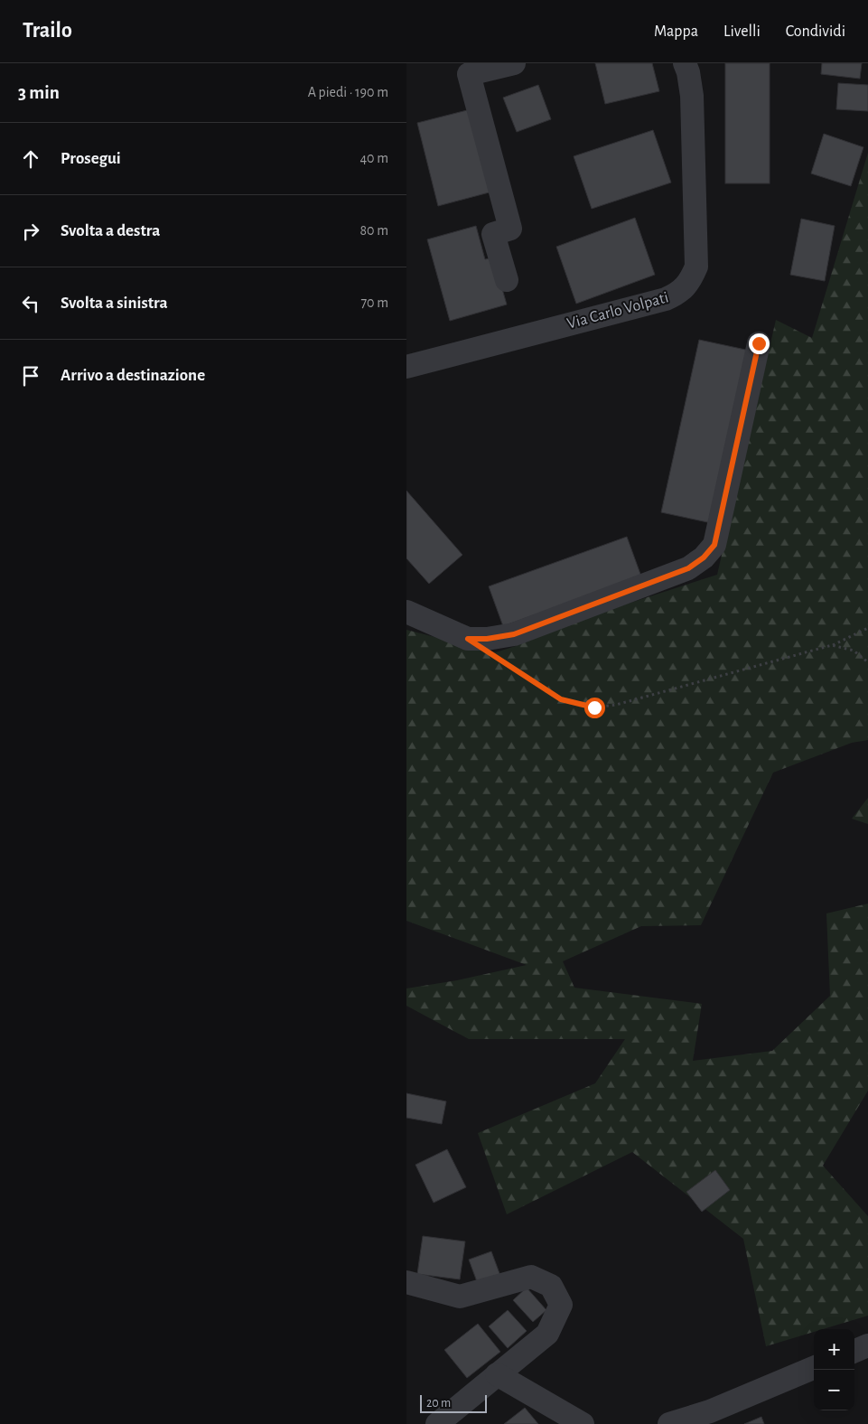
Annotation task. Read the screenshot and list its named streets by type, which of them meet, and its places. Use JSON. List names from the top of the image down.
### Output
{
  "streets": {
    "street": ["Via Carlo Volpati"]
  },
  "scale_bar": "20 m",
  "page": {
    "header": "Trailo",
    "nav": ["Mappa", "Livelli", "Condividi"],
    "heading": ["3 min", "A piedi · 190 m"],
    "list": [
      ["Prosegui", "40 m"],
      ["Svolta a destra", "80 m"],
      ["Svolta a sinistra", "70 m"],
      "Arrivo a destinazione"
    ],
    "map_buttons": ["+", "−"],
    "scale": "20 m"
  }
}
